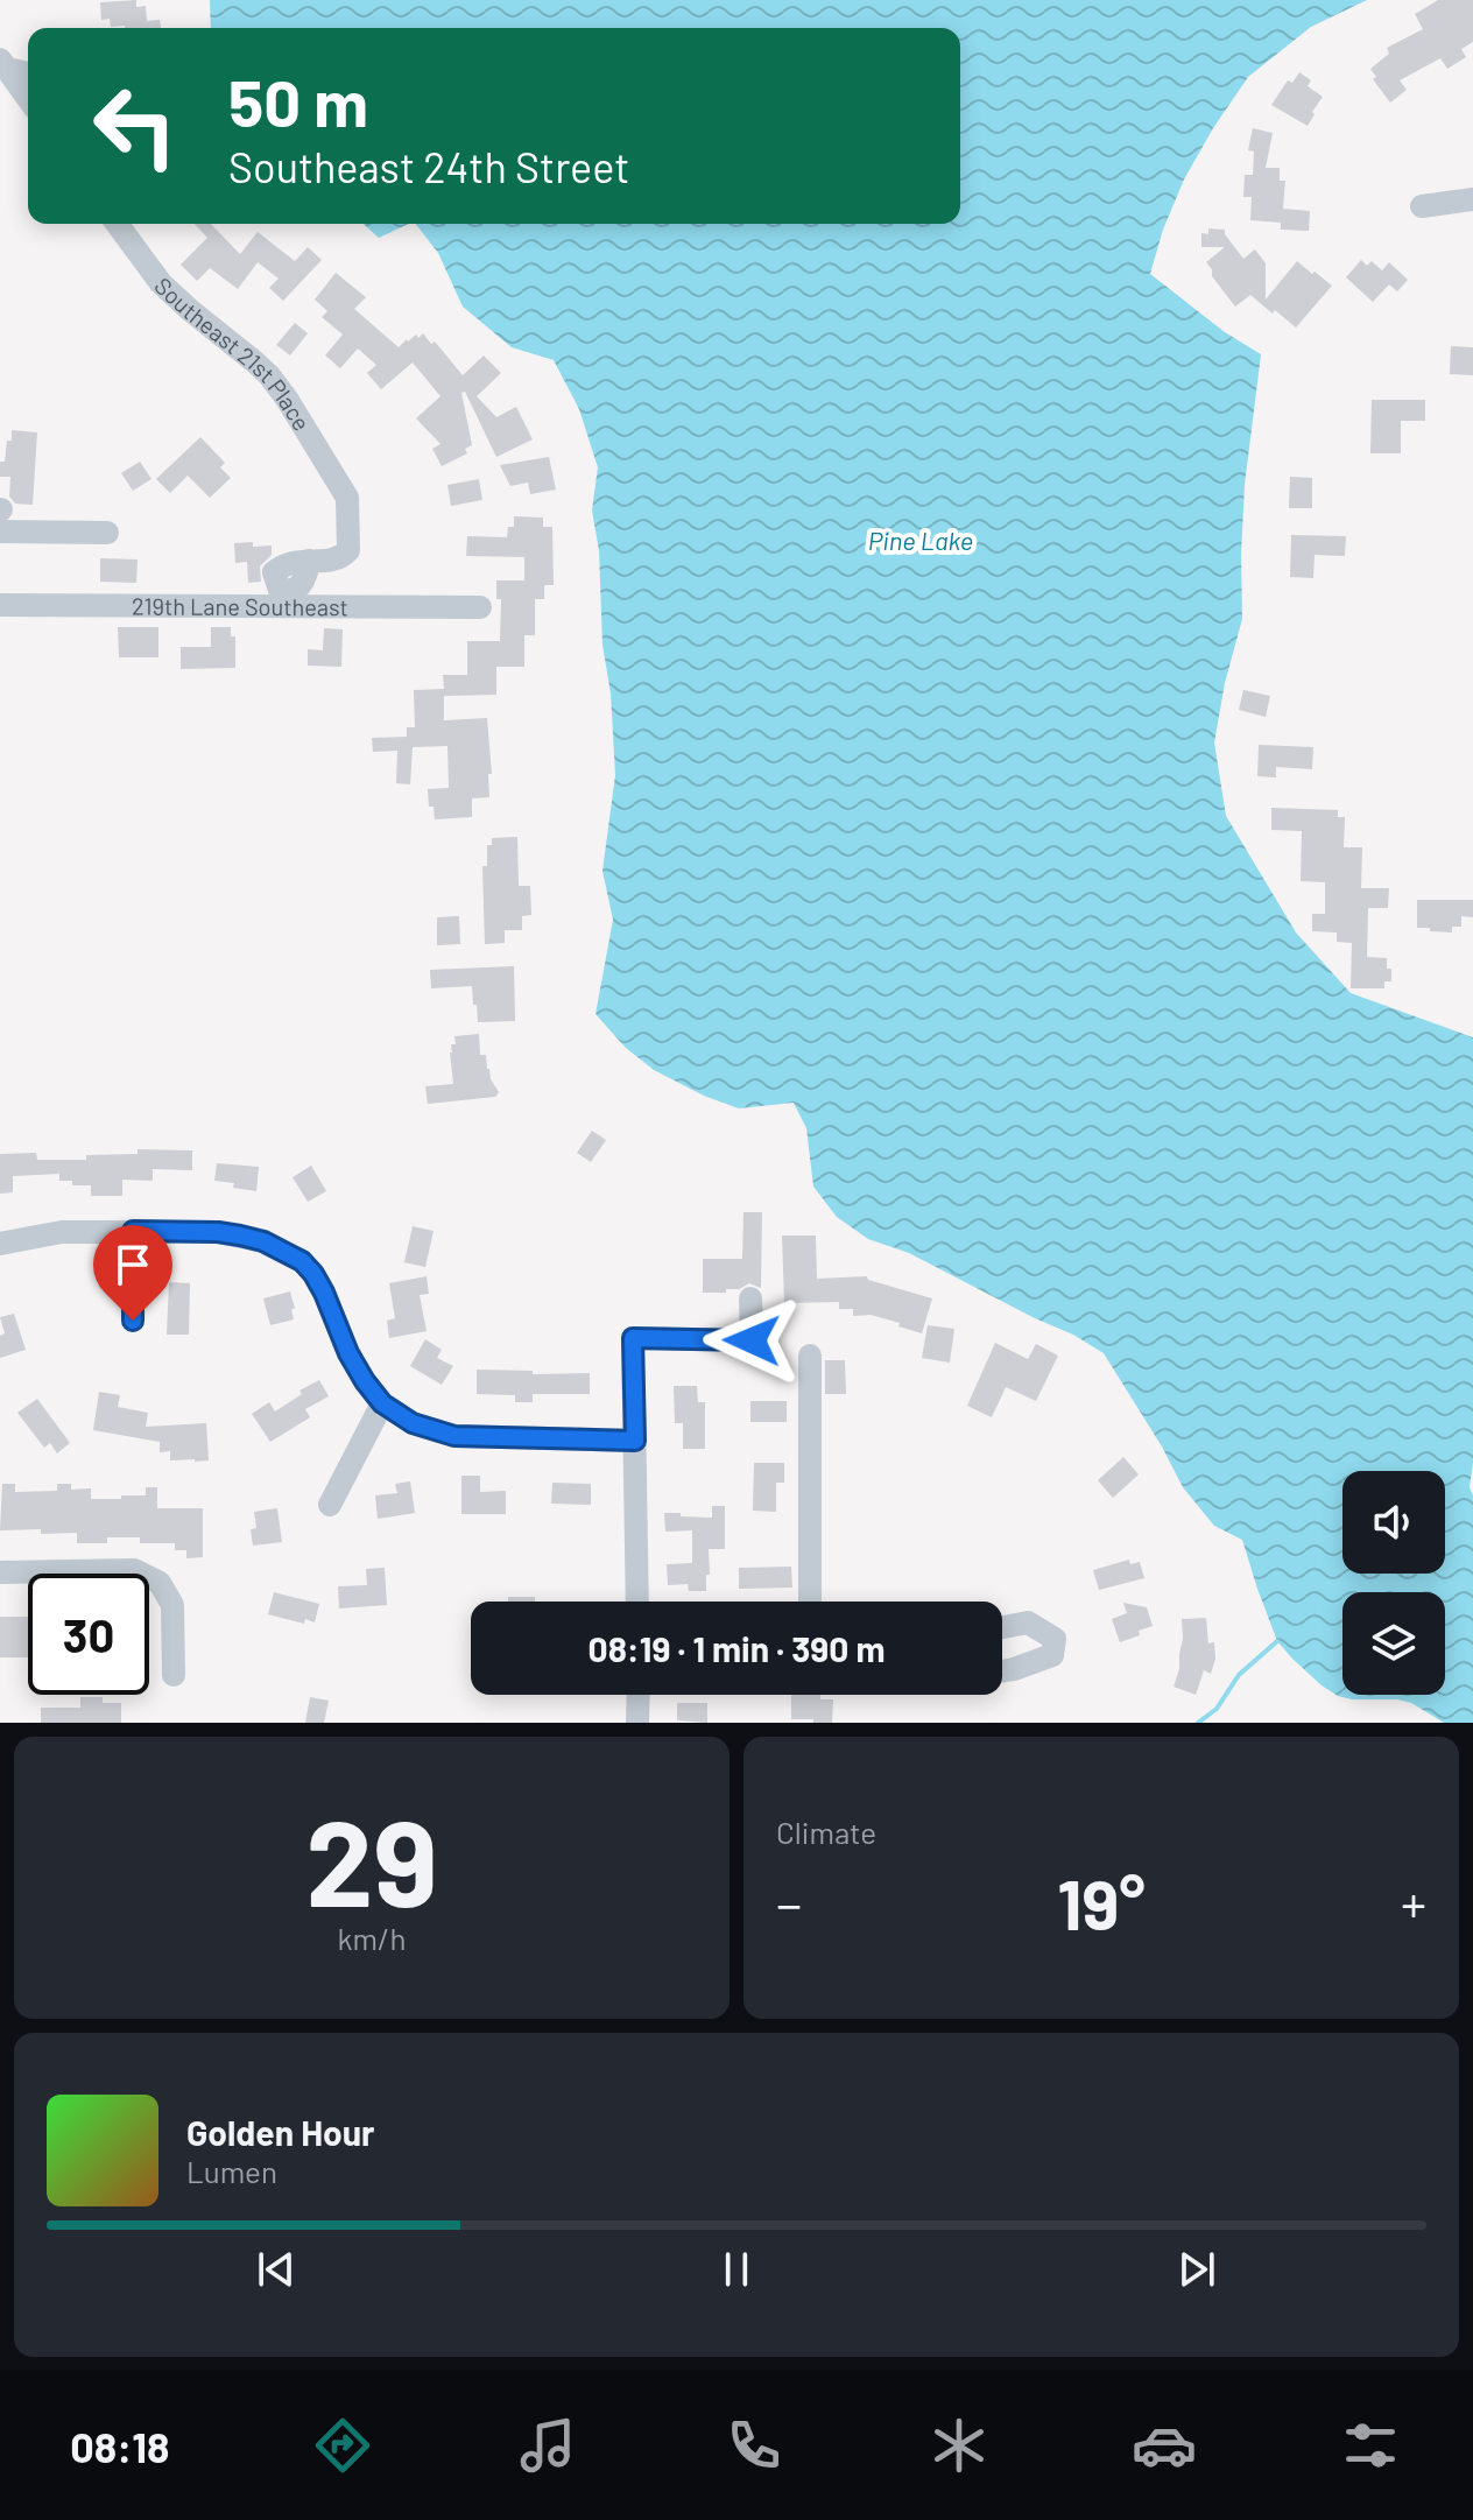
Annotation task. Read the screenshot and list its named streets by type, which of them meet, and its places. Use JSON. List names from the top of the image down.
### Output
{
  "streets": {
    "street": ["Southeast 21st Place", "219th Lane Southeast"]
  },
  "water": ["Pine Lake"],
  "page": {
    "turn": ["50 m", "Southeast 24th Street"],
    "limit": "30",
    "trip": "08:19 · 1 min · 390 m",
    "tile": [
      ["29", "km/h"],
      "Climate"
    ],
    "heat": ["−", "19°", "+"],
    "song": ["Golden Hour", "Lumen"],
    "tabs": "08:18"
  }
}
